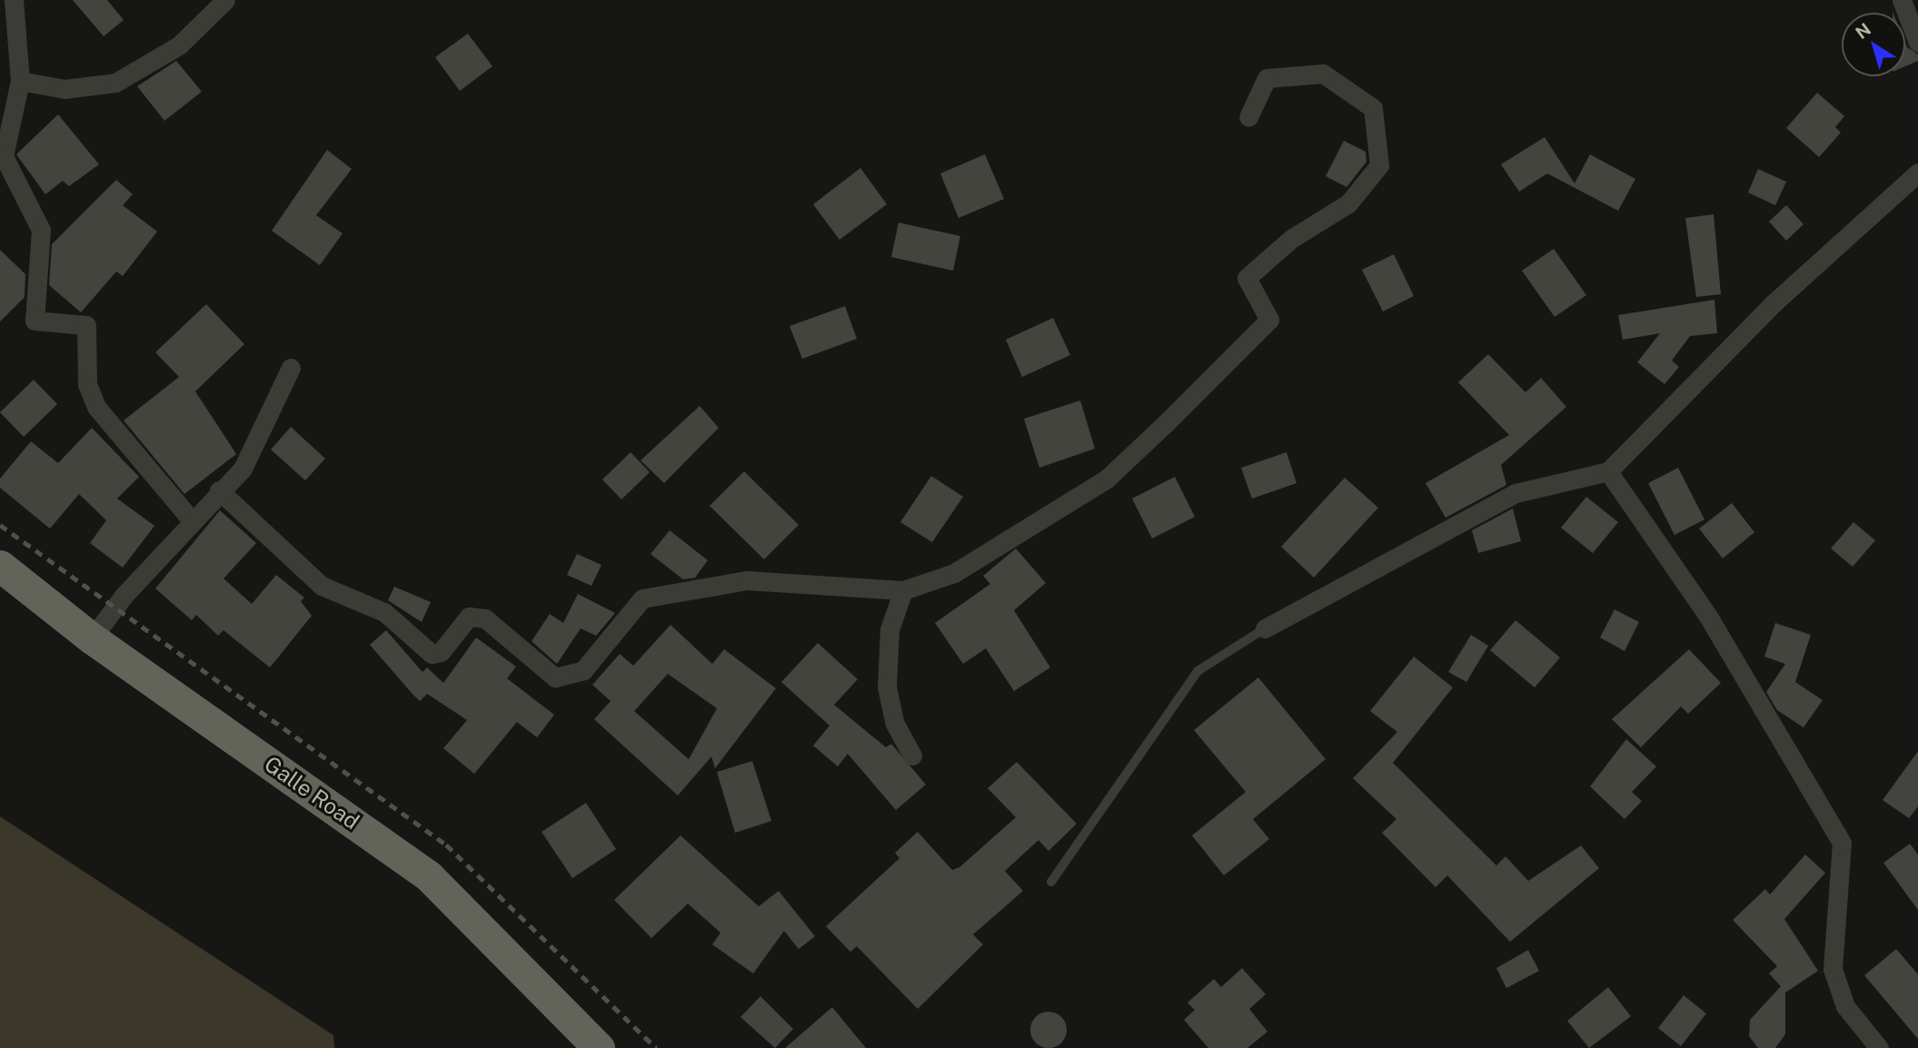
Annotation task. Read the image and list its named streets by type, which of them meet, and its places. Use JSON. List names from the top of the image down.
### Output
{
  "streets": {
    "highway": ["Galle Road"]
  },
  "north": "top left"
}
